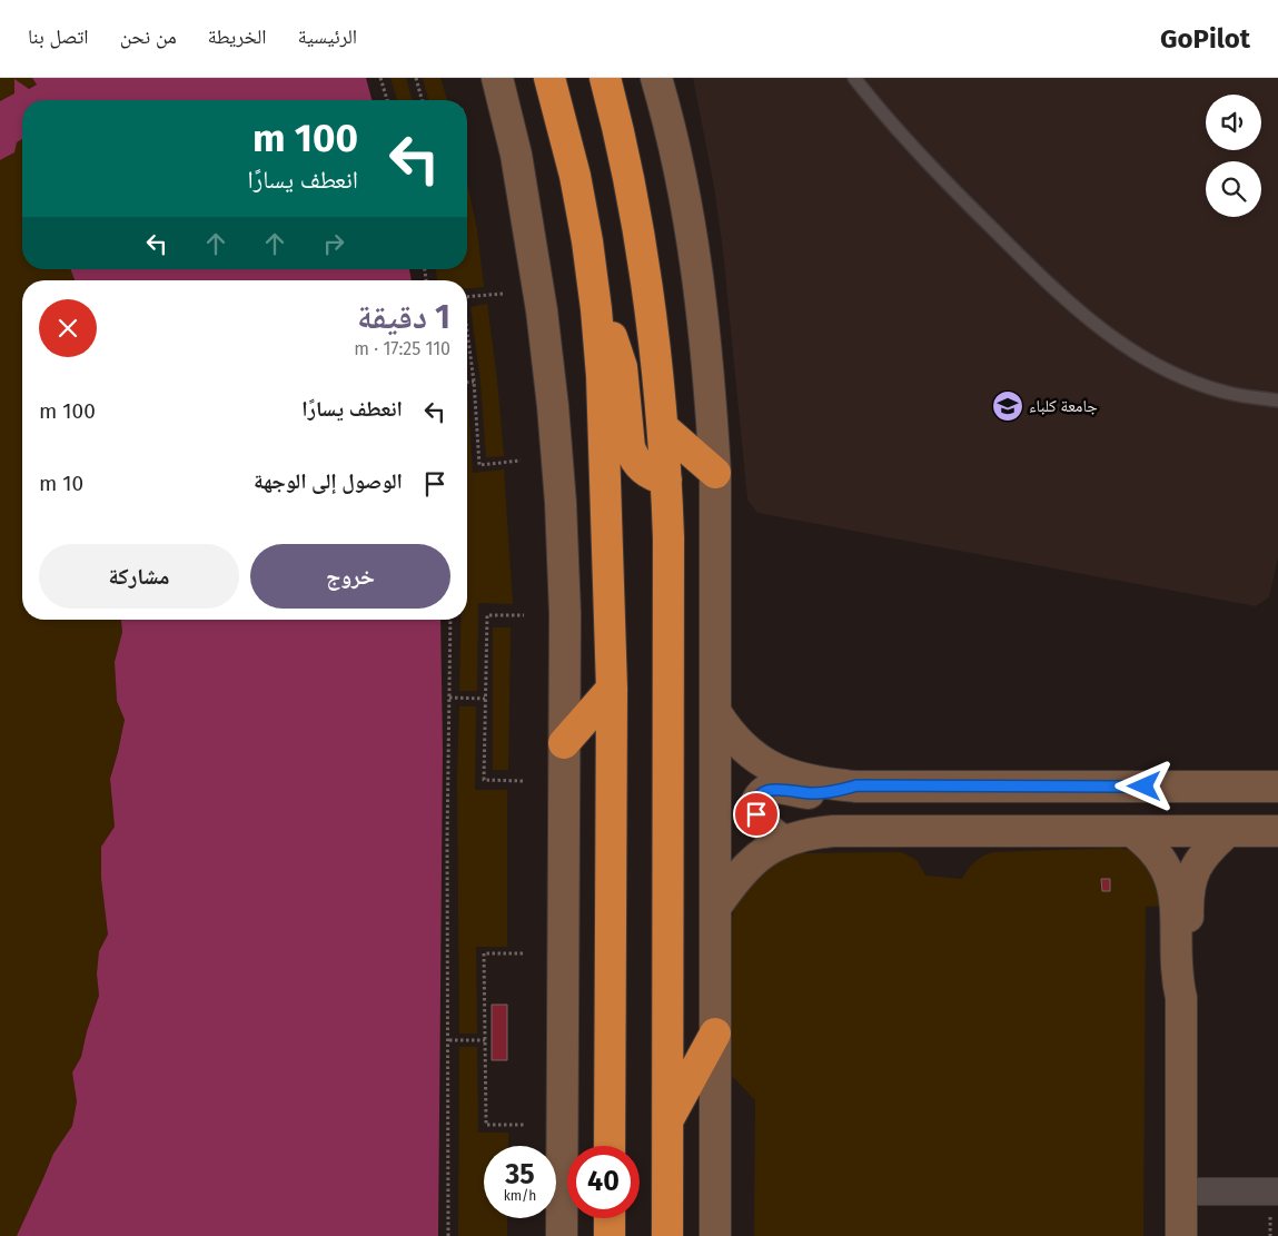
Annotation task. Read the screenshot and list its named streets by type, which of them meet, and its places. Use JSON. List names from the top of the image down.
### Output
{
  "places": {
    "school or university": ["جامعة كلباء"]
  },
  "page": {
    "header": "GoPilot",
    "nav": [
      "الرئيسية",
      "الخريطة",
      "من نحن",
      "اتصل بنا"
    ],
    "turn": ["100 m", "انعطف يسارًا"],
    "heading": ["1 دقيقة", "110 m · 17:25"],
    "list": [
      {
        "name": "انعطف يسارًا",
        "value": "100 m"
      },
      {
        "name": "الوصول إلى الوجهة",
        "value": "10 m"
      }
    ],
    "buttons": ["خروج", "مشاركة"],
    "speed": "35 km/h",
    "limit": "40"
  }
}
